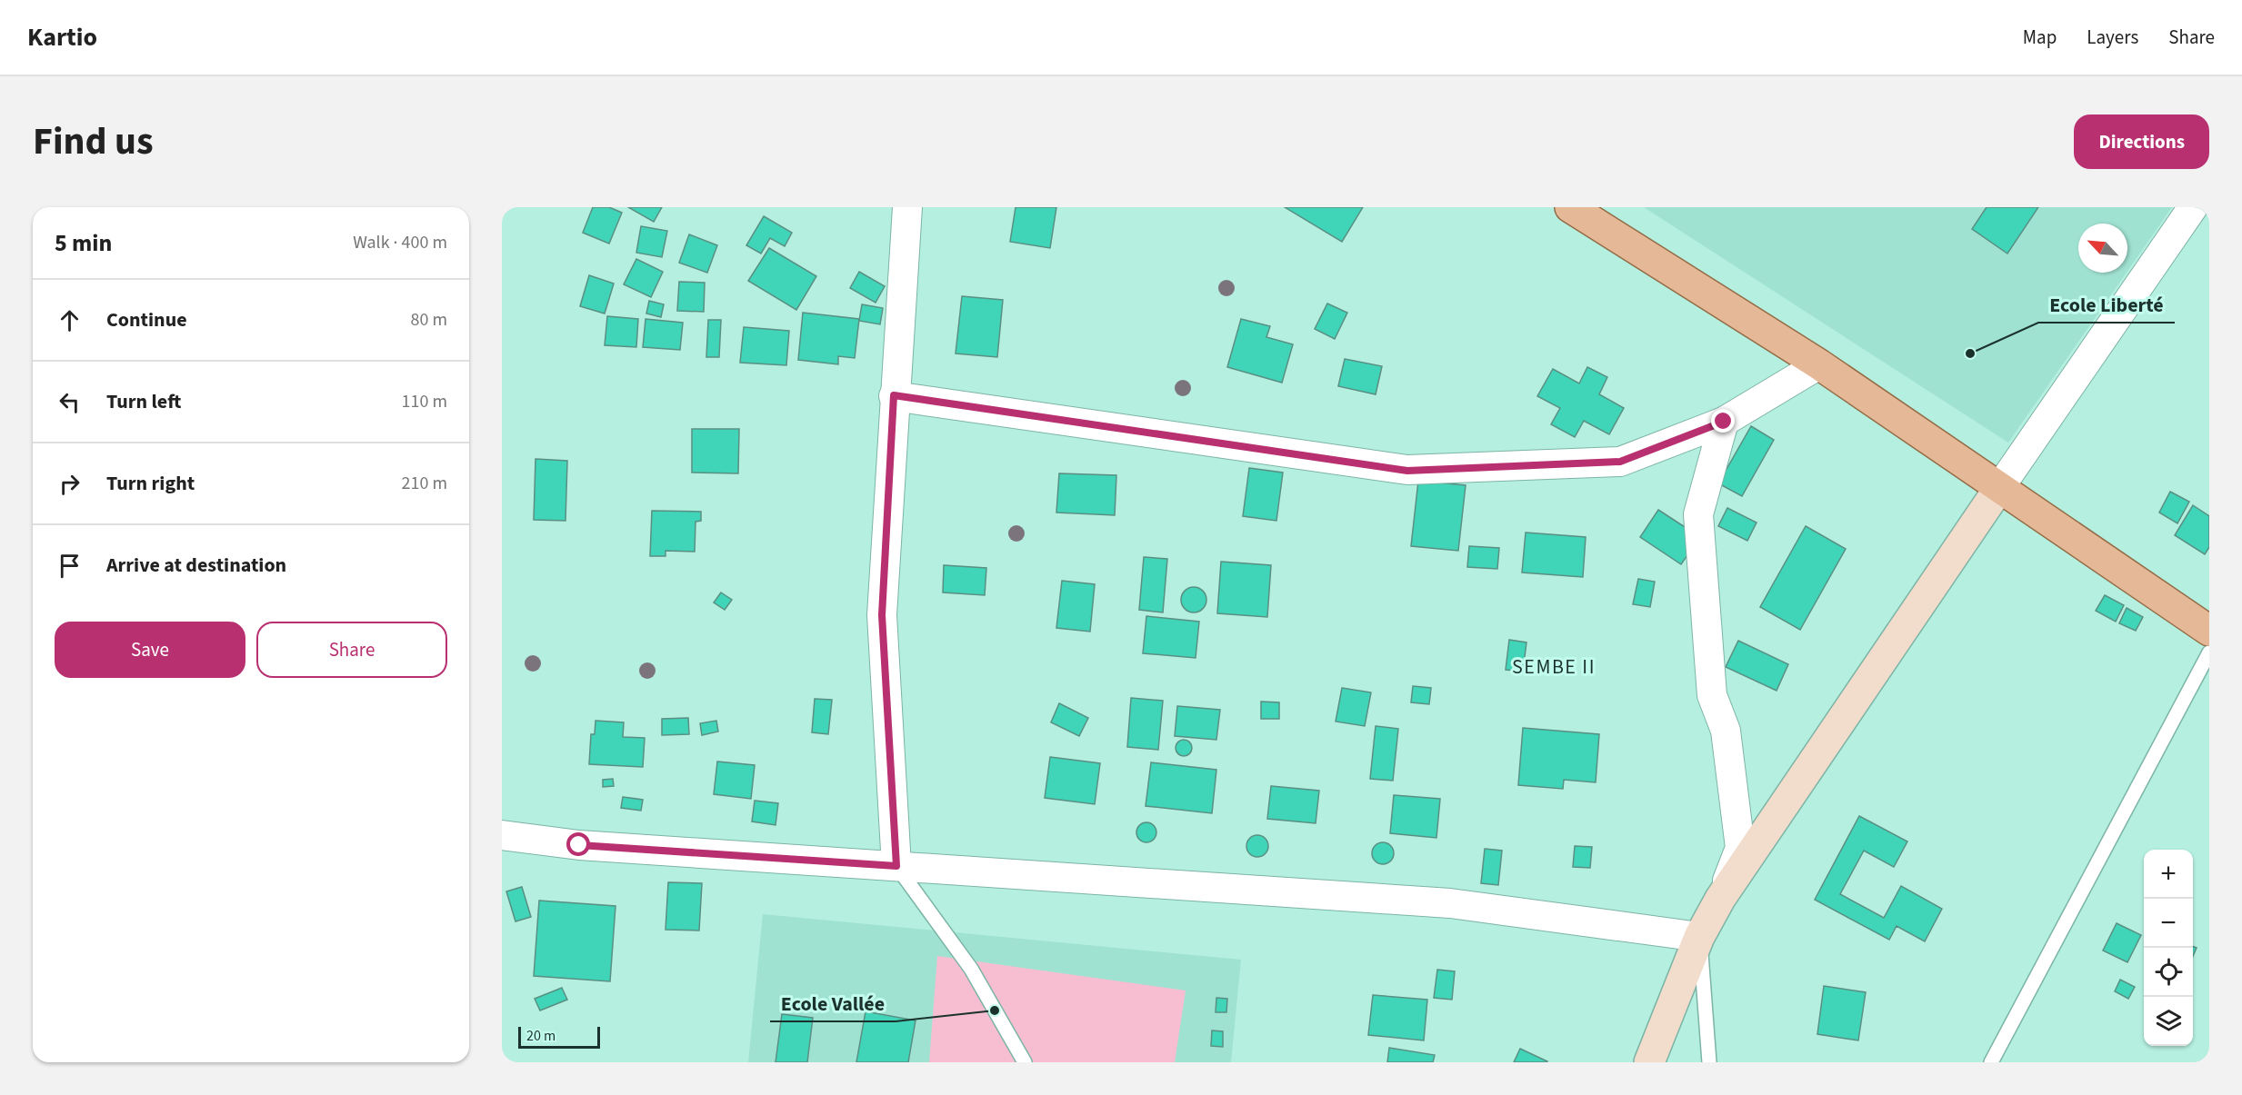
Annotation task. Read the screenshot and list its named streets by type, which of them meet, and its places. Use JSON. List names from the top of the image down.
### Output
{
  "districts": ["SEMBE II"],
  "places": ["Ecole Liberté", "Ecole Vallée"],
  "scale_bar": "20 m",
  "north": "top left",
  "page": {
    "header": "Kartio",
    "nav": ["Map", "Layers", "Share"],
    "title": "Find us",
    "buttons": [
      "Directions",
      ["Save", "Share"]
    ],
    "heading": ["5 min", "Walk · 400 m"],
    "list": [
      ["Continue", "80 m"],
      ["Turn left", "110 m"],
      ["Turn right", "210 m"],
      "Arrive at destination"
    ],
    "map_buttons": ["+", "−"],
    "scale": "20 m"
  }
}
